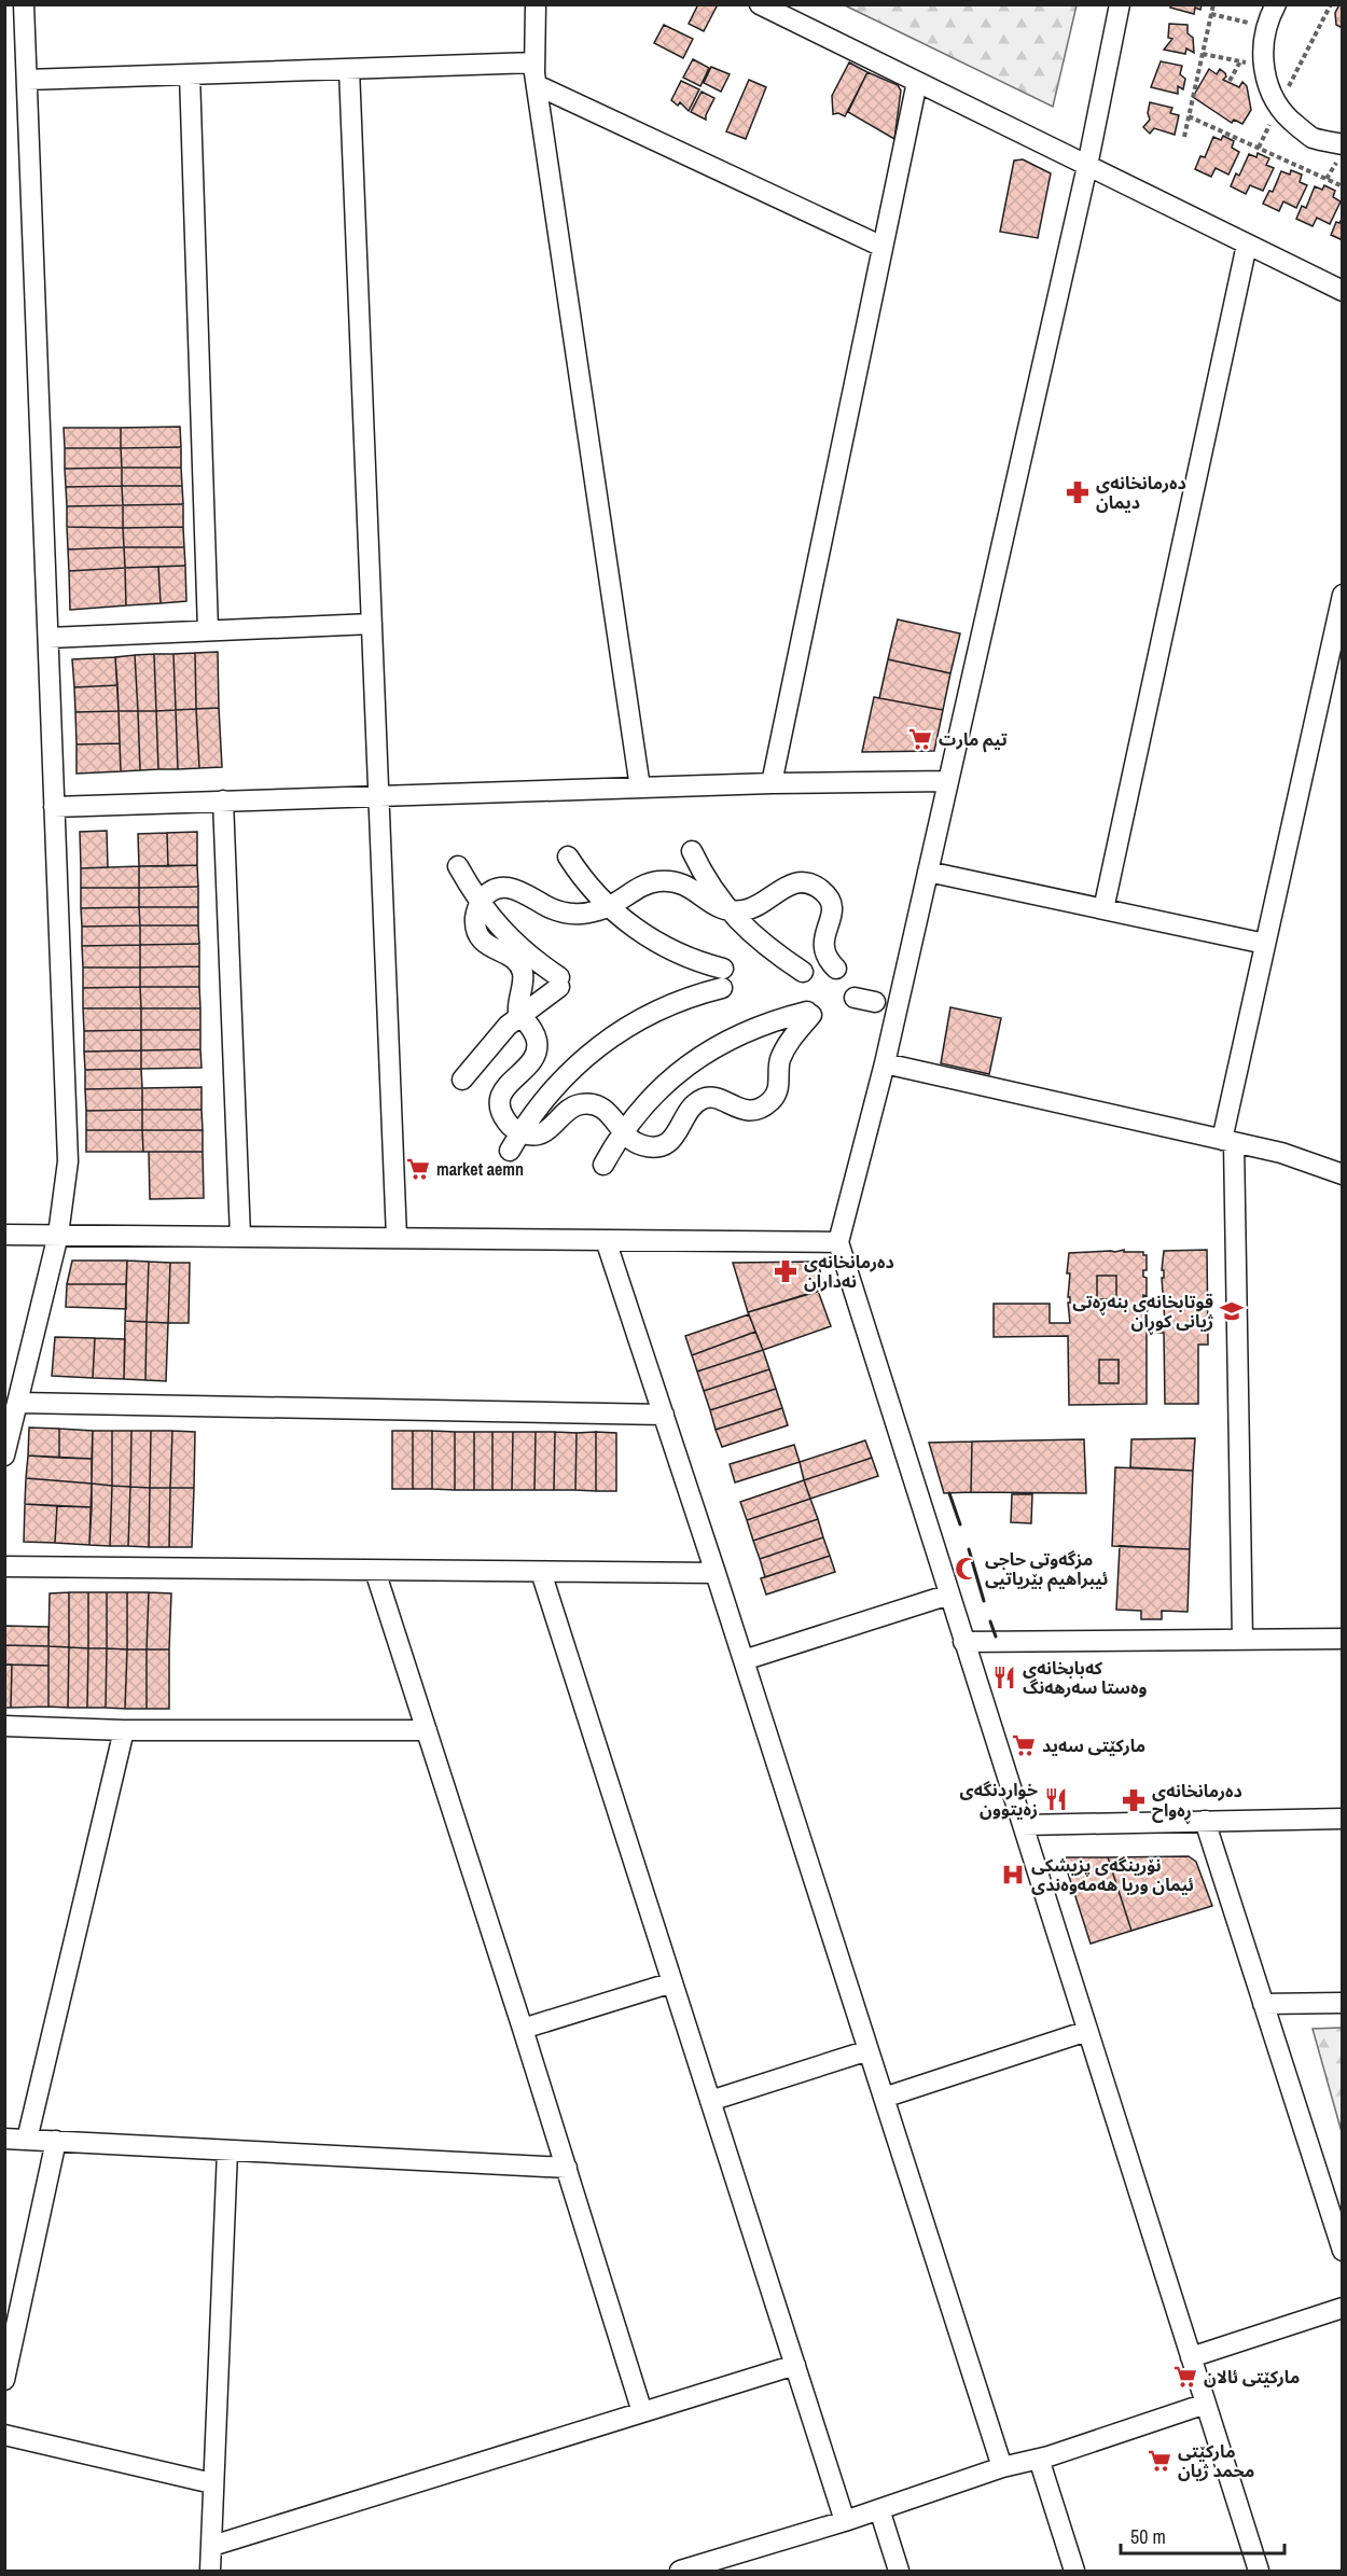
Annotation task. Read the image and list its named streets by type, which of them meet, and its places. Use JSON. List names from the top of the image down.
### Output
{
  "places": {
    "pharmacy": ["دەرمانخانەی دیمان", "دەرمانخانەی نەداران", "دەرمانخانەی ڕەواح"],
    "supermarket": [
      "تیم مارت",
      "market aemn",
      "مارکێتی سەید",
      "مارکێتی ئالان",
      "مارکێتی محمد ژیان"
    ],
    "school or university": ["قوتابخانەی بنەڕەتی ژیانی کوڕان"],
    "mosque": ["مزگەوتی حاجی ئیبراهیم بێریاتیی"],
    "restaurant": ["کەبابخانەی وەستا سەرهەنگ", "خواردنگەی زەیتوون"],
    "hospital": ["نۆرینگەی پزیشکی ئیمان وریا هەمەوەندی"]
  },
  "scale_bar": "50 m"
}
